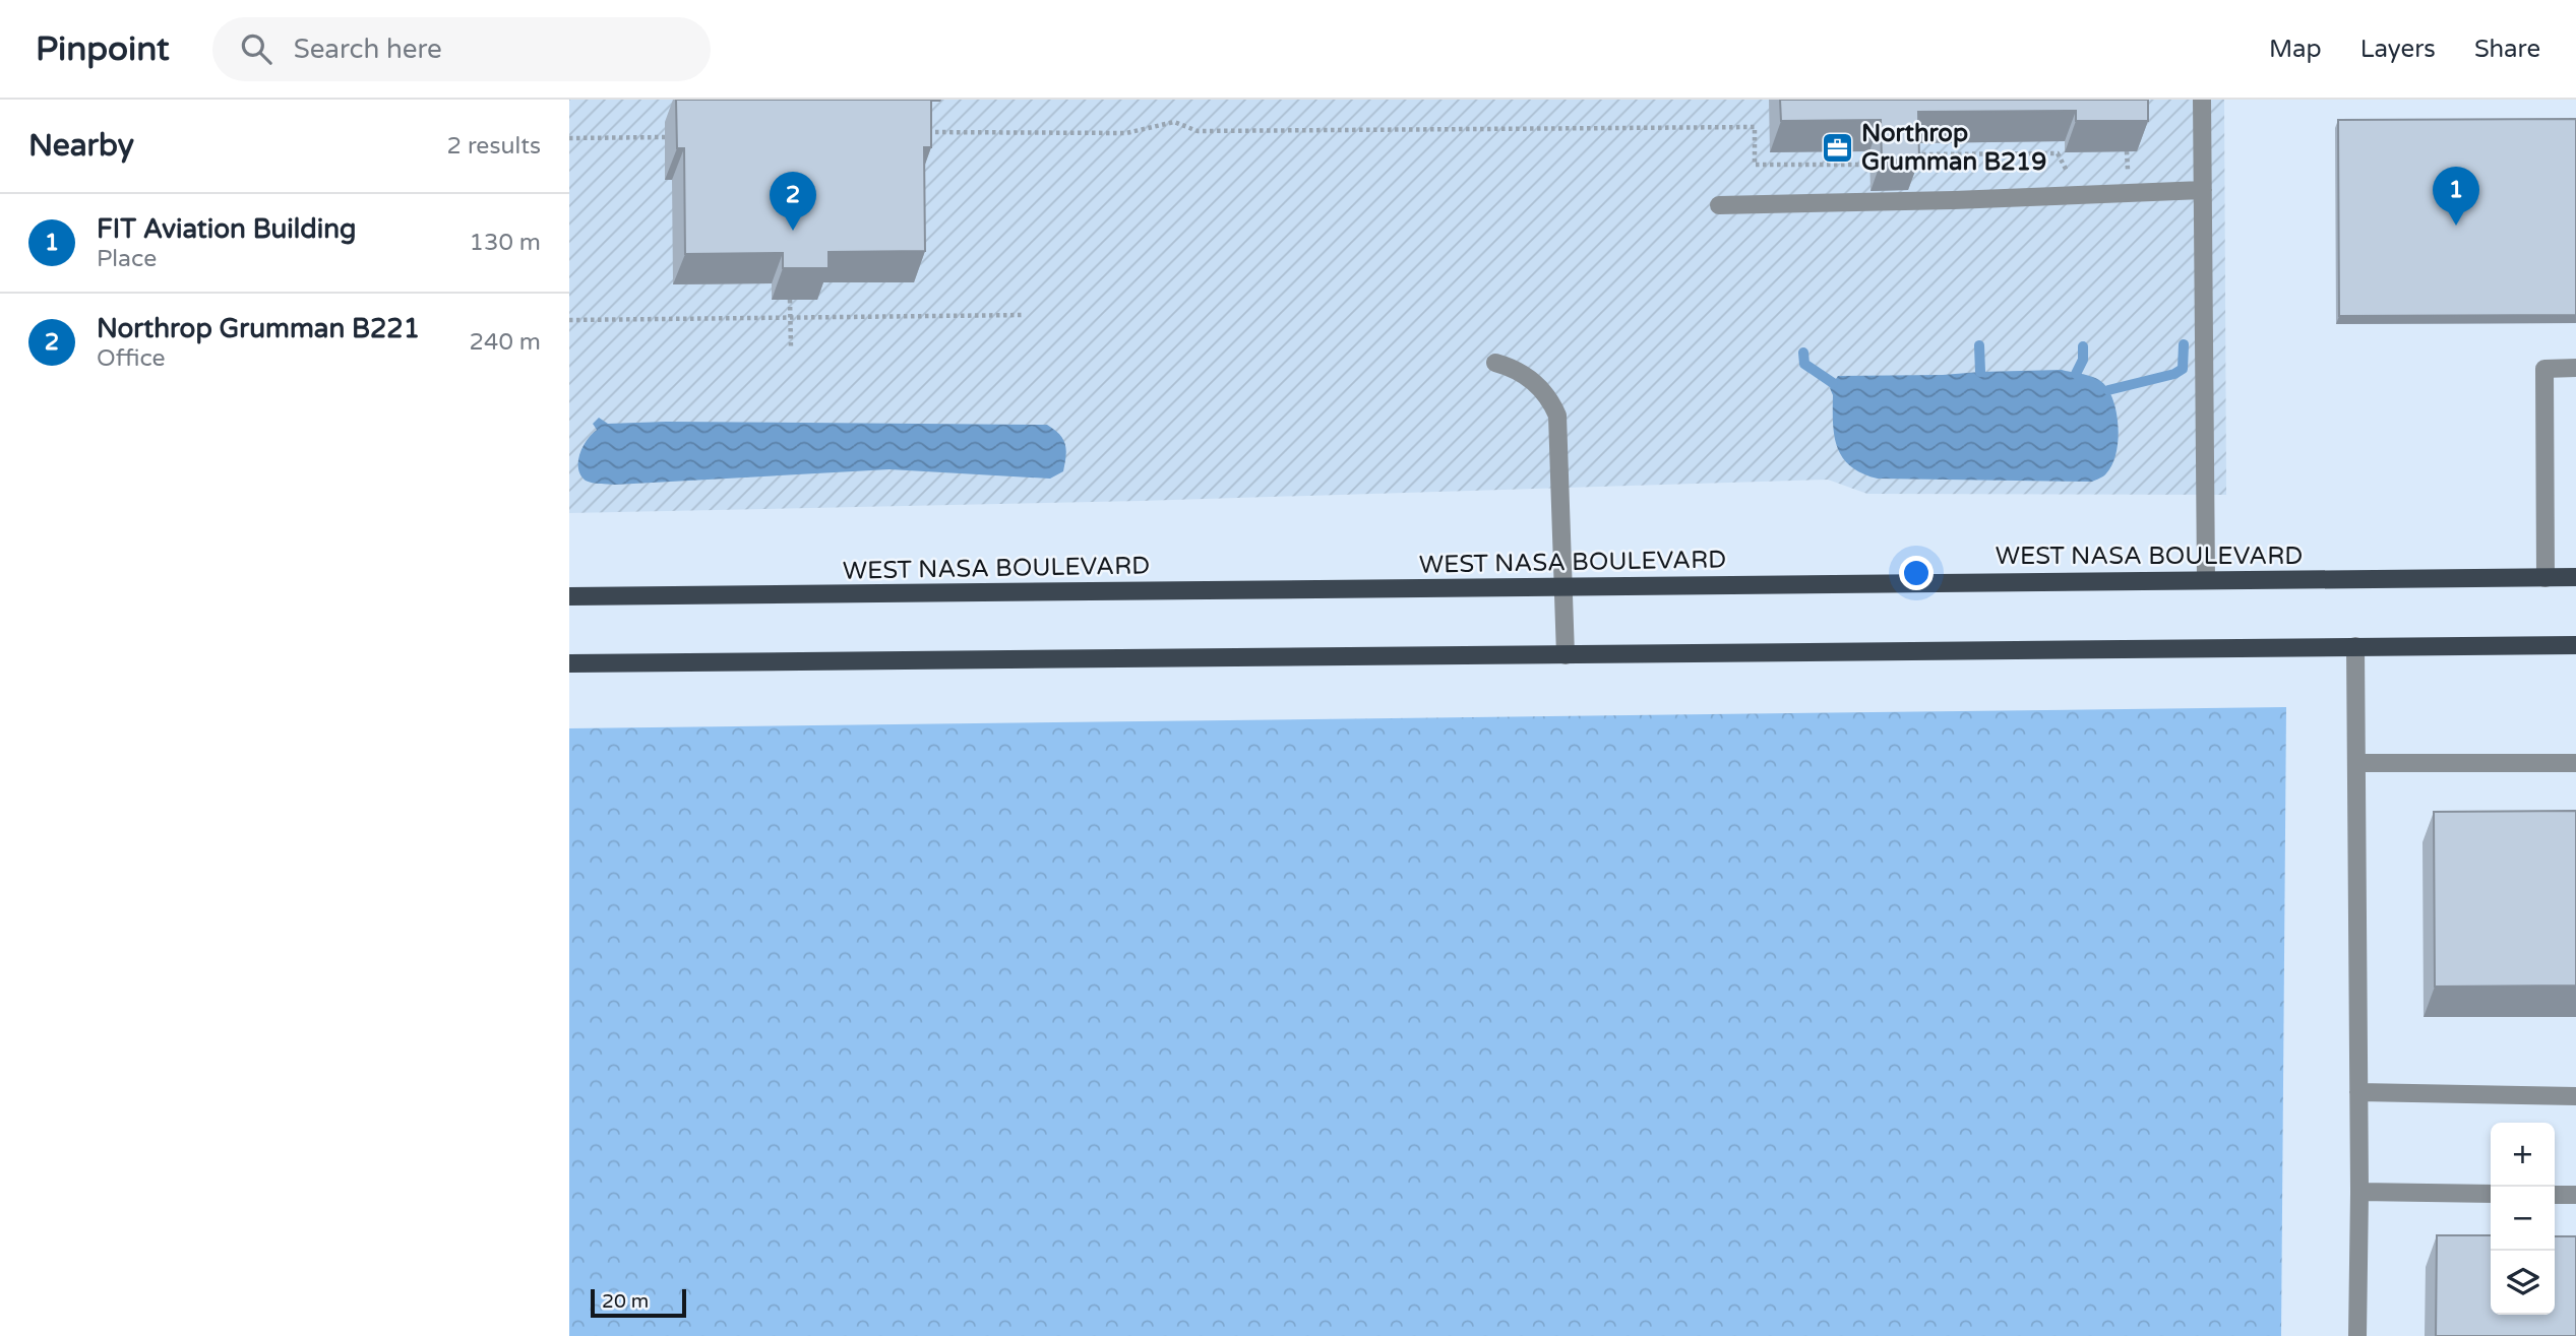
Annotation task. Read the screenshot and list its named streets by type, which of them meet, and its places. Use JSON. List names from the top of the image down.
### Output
{
  "streets": {
    "main road": ["WEST NASA BOULEVARD"]
  },
  "places": {
    "office": ["Northrop Grumman B219"]
  },
  "scale_bar": "20 m",
  "page": {
    "header": "Pinpoint",
    "search": "Search here",
    "nav": ["Map", "Layers", "Share"],
    "heading": ["Nearby", "2 results"],
    "pins": ["1", "2"],
    "list": [
      {
        "mark": "1",
        "name": "FIT Aviation Building",
        "note": "Place",
        "value": "130 m"
      },
      {
        "mark": "2",
        "name": "Northrop Grumman B221",
        "note": "Office",
        "value": "240 m"
      }
    ],
    "map_buttons": ["+", "−"],
    "scale": "20 m"
  }
}
